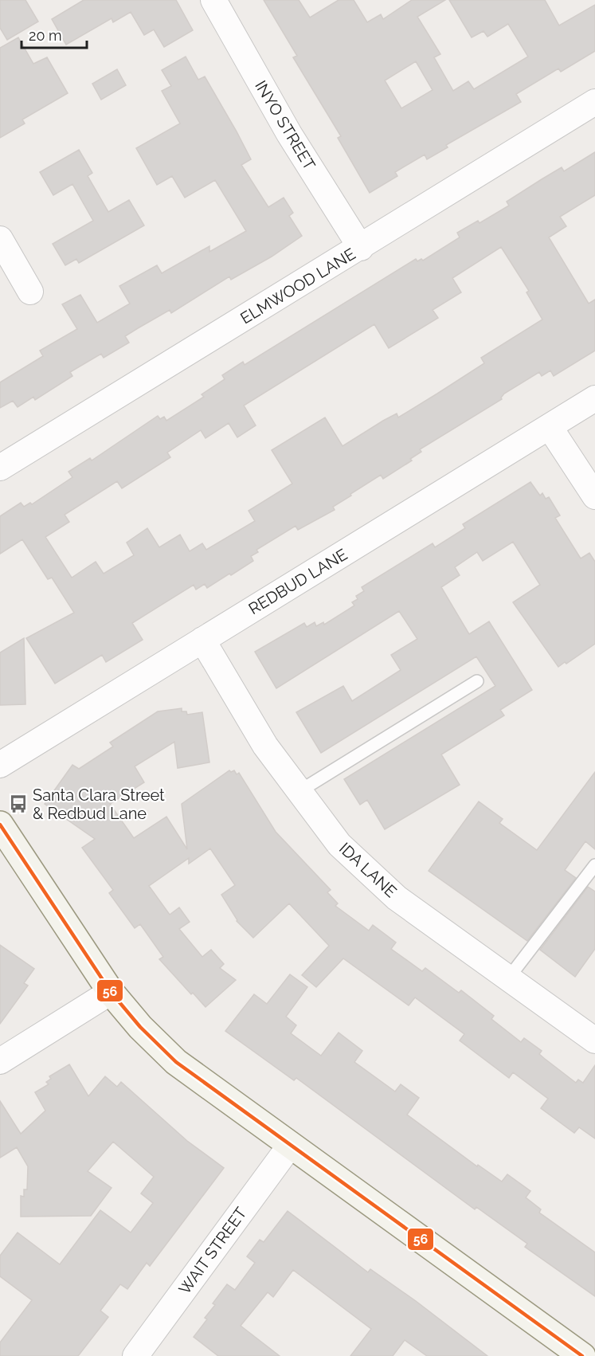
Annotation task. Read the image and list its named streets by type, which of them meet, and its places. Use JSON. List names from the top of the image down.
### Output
{
  "streets": {
    "street": [
      "INYO STREET",
      "ELMWOOD LANE",
      "REDBUD LANE",
      "IDA LANE",
      "WAIT STREET"
    ]
  },
  "crossings": [
    ["INYO STREET", "ELMWOOD LANE"],
    ["REDBUD LANE", "IDA LANE"]
  ],
  "places": {
    "bus stop": ["Santa Clara Street & Redbud Lane"]
  },
  "lines": ["transit line 56"],
  "scale_bar": "20 m"
}
